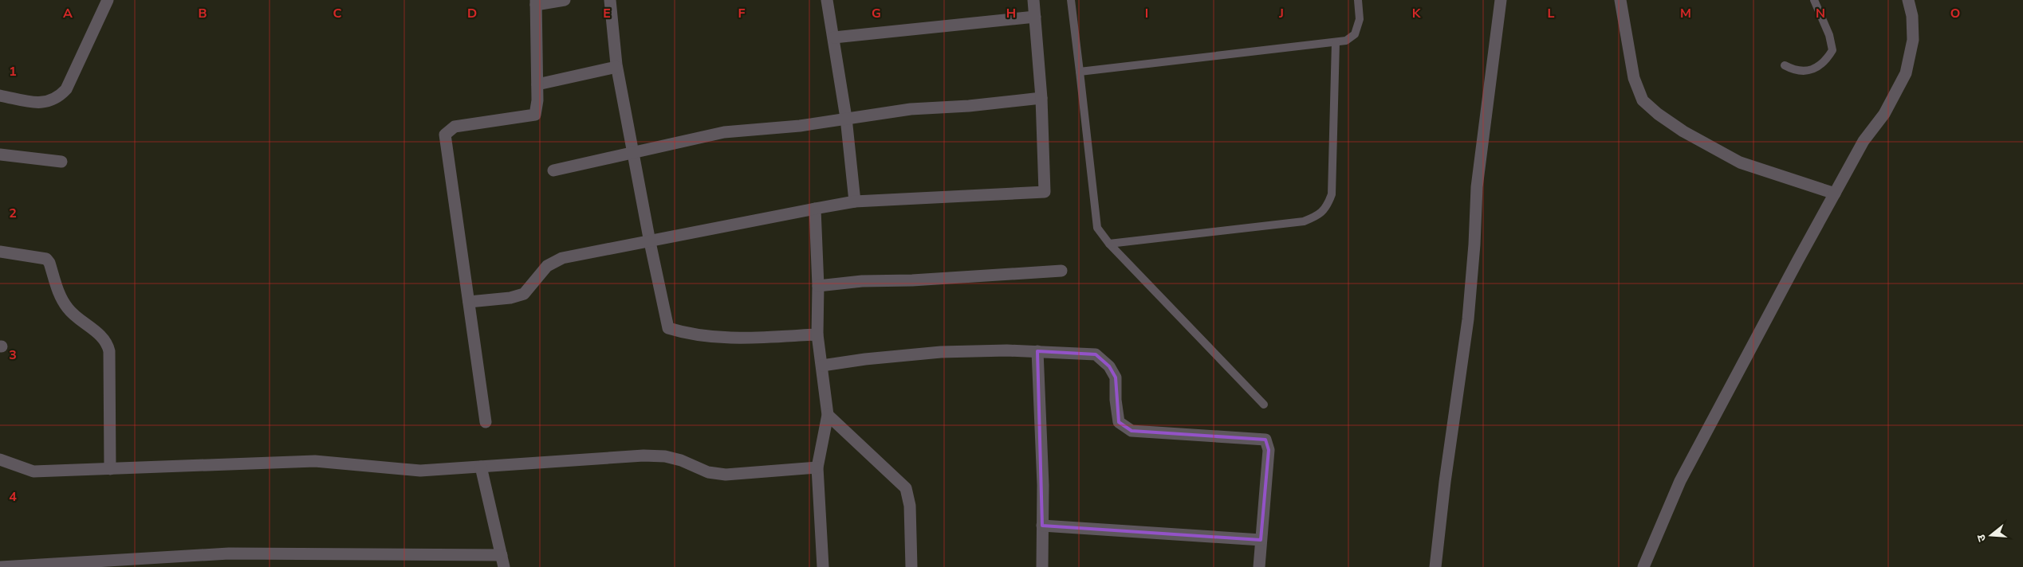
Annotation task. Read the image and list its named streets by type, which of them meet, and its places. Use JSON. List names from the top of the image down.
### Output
{
  "north": "left",
  "grid": {
    "columns": [
      "A",
      "B",
      "C",
      "D",
      "E",
      "F",
      "G",
      "H",
      "I",
      "J",
      "K",
      "L",
      "M",
      "N",
      "O"
    ],
    "rows": [
      "1",
      "2",
      "3",
      "4"
    ]
  }
}
